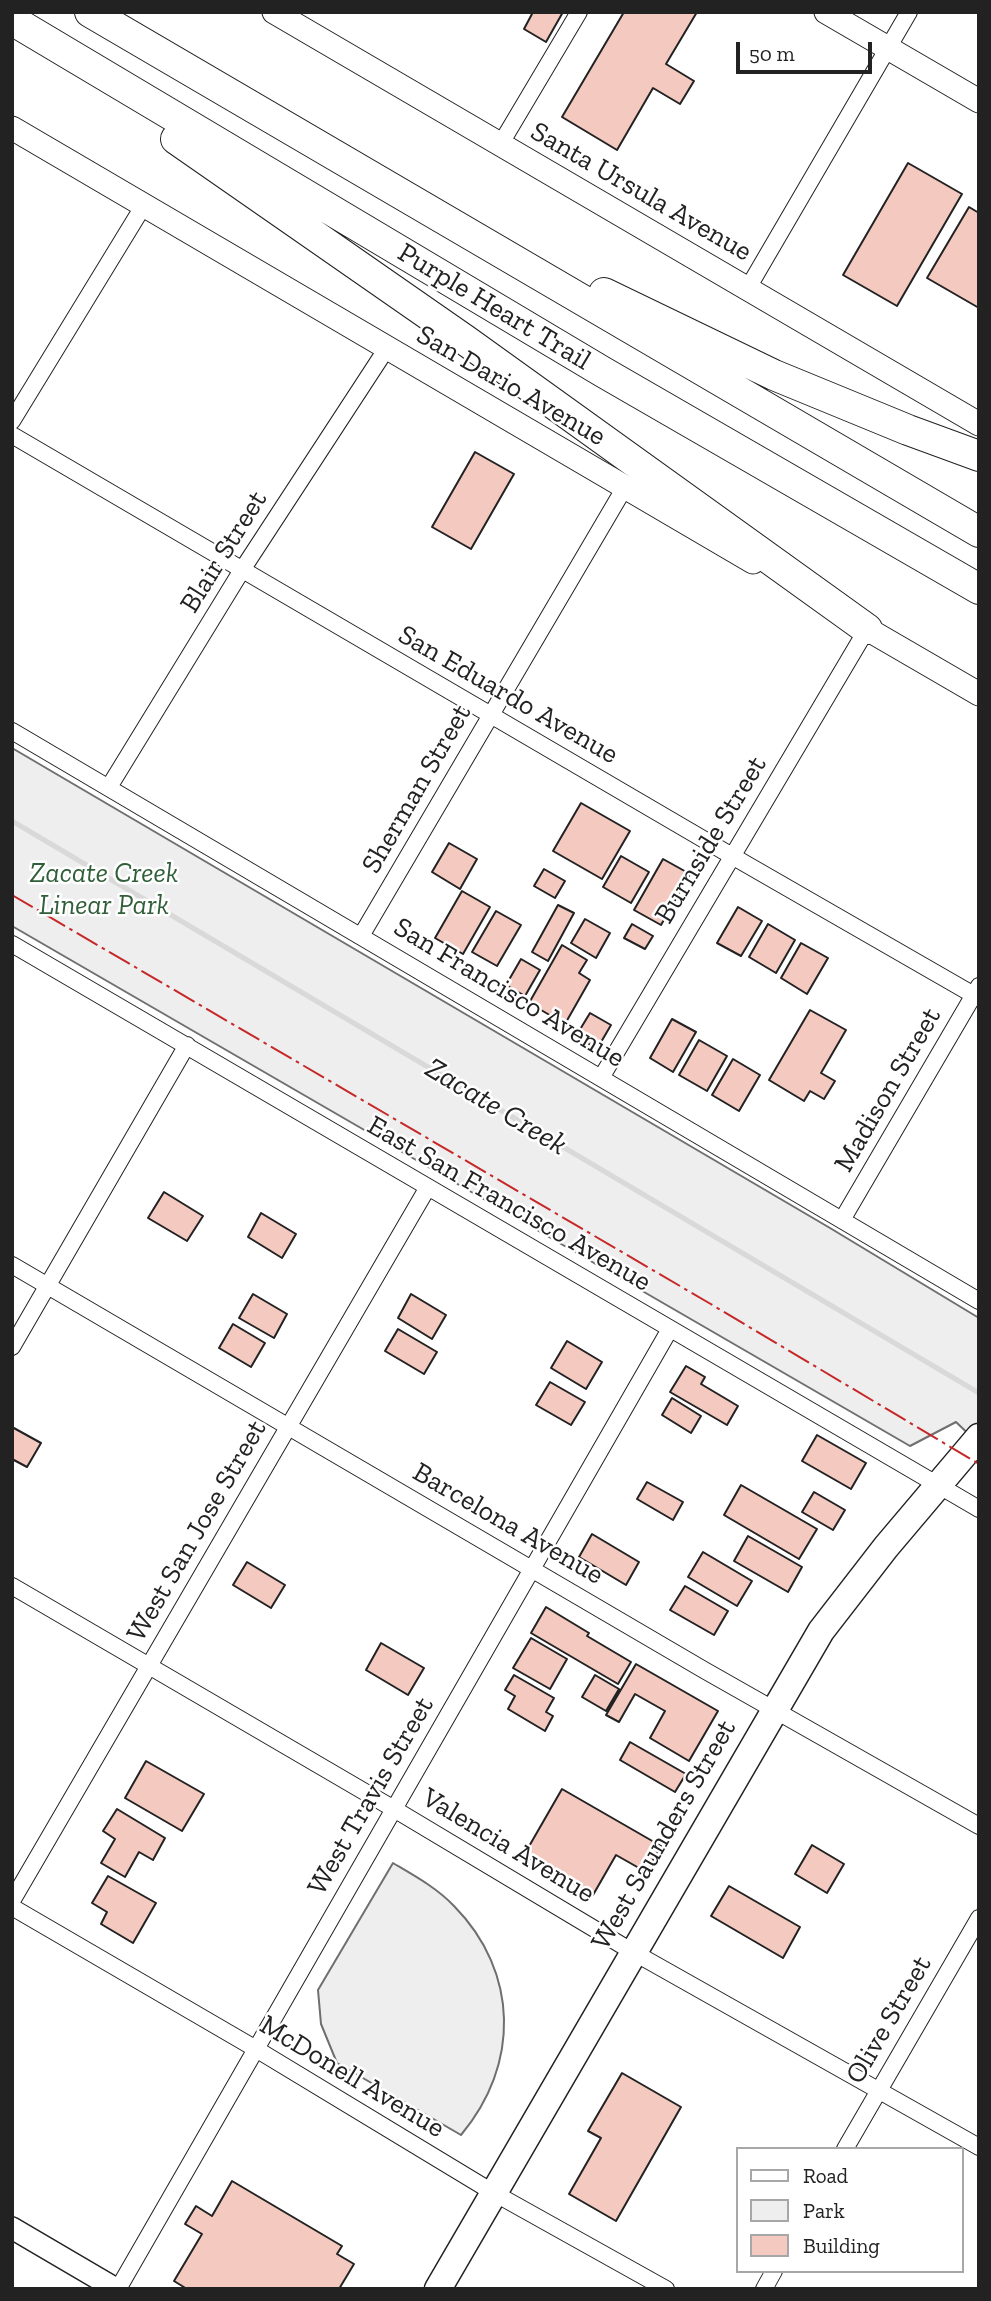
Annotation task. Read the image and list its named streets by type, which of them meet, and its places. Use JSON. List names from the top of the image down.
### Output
{
  "streets": {
    "highway": ["Purple Heart Trail"],
    "main road": ["Santa Ursula Avenue", "San Dario Avenue", "West Saunders Street"],
    "street": [
      "Blair Street",
      "San Eduardo Avenue",
      "Sherman Street",
      "Burnside Street",
      "San Francisco Avenue",
      "Madison Street",
      "East San Francisco Avenue",
      "Barcelona Avenue",
      "West San Jose Street",
      "West Travis Street",
      "Valencia Avenue",
      "Olive Street",
      "McDonell Avenue"
    ]
  },
  "crossings": [
    ["San Dario Avenue", "Blair Street"],
    ["San Dario Avenue", "Sherman Street"],
    ["San Dario Avenue", "Burnside Street"],
    ["Blair Street", "San Eduardo Avenue"],
    ["Blair Street", "San Francisco Avenue"],
    ["San Eduardo Avenue", "Sherman Street"],
    ["San Eduardo Avenue", "Burnside Street"],
    ["San Eduardo Avenue", "Madison Street"],
    ["Sherman Street", "San Francisco Avenue"],
    ["Burnside Street", "San Francisco Avenue"],
    ["San Francisco Avenue", "Madison Street"],
    ["East San Francisco Avenue", "West San Jose Street"],
    ["East San Francisco Avenue", "West Travis Street"],
    ["East San Francisco Avenue", "West Saunders Street"],
    ["Barcelona Avenue", "West San Jose Street"],
    ["Barcelona Avenue", "West Travis Street"],
    ["Barcelona Avenue", "West Saunders Street"],
    ["West San Jose Street", "Valencia Avenue"],
    ["West Travis Street", "Valencia Avenue"],
    ["West Travis Street", "McDonell Avenue"],
    ["West Saunders Street", "Valencia Avenue"],
    ["West Saunders Street", "McDonell Avenue"],
    ["Valencia Avenue", "Olive Street"]
  ],
  "water": ["Zacate Creek"],
  "parks": ["Zacate Creek Linear Park"],
  "legend": ["Road", "Park", "Building"],
  "scale_bar": "50 m"
}
